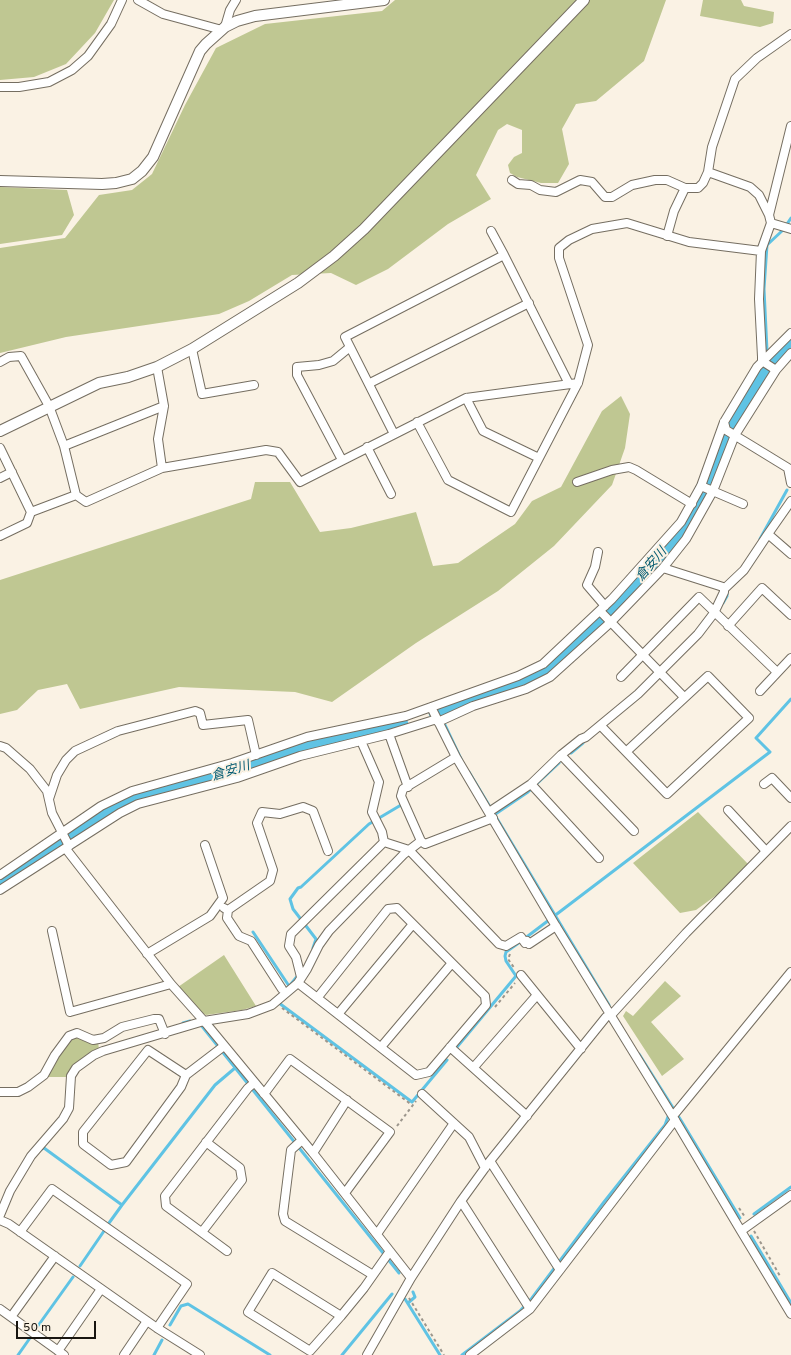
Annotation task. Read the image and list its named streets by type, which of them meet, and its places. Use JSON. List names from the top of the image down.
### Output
{
  "water": ["倉安川"],
  "scale_bar": "50 m"
}
